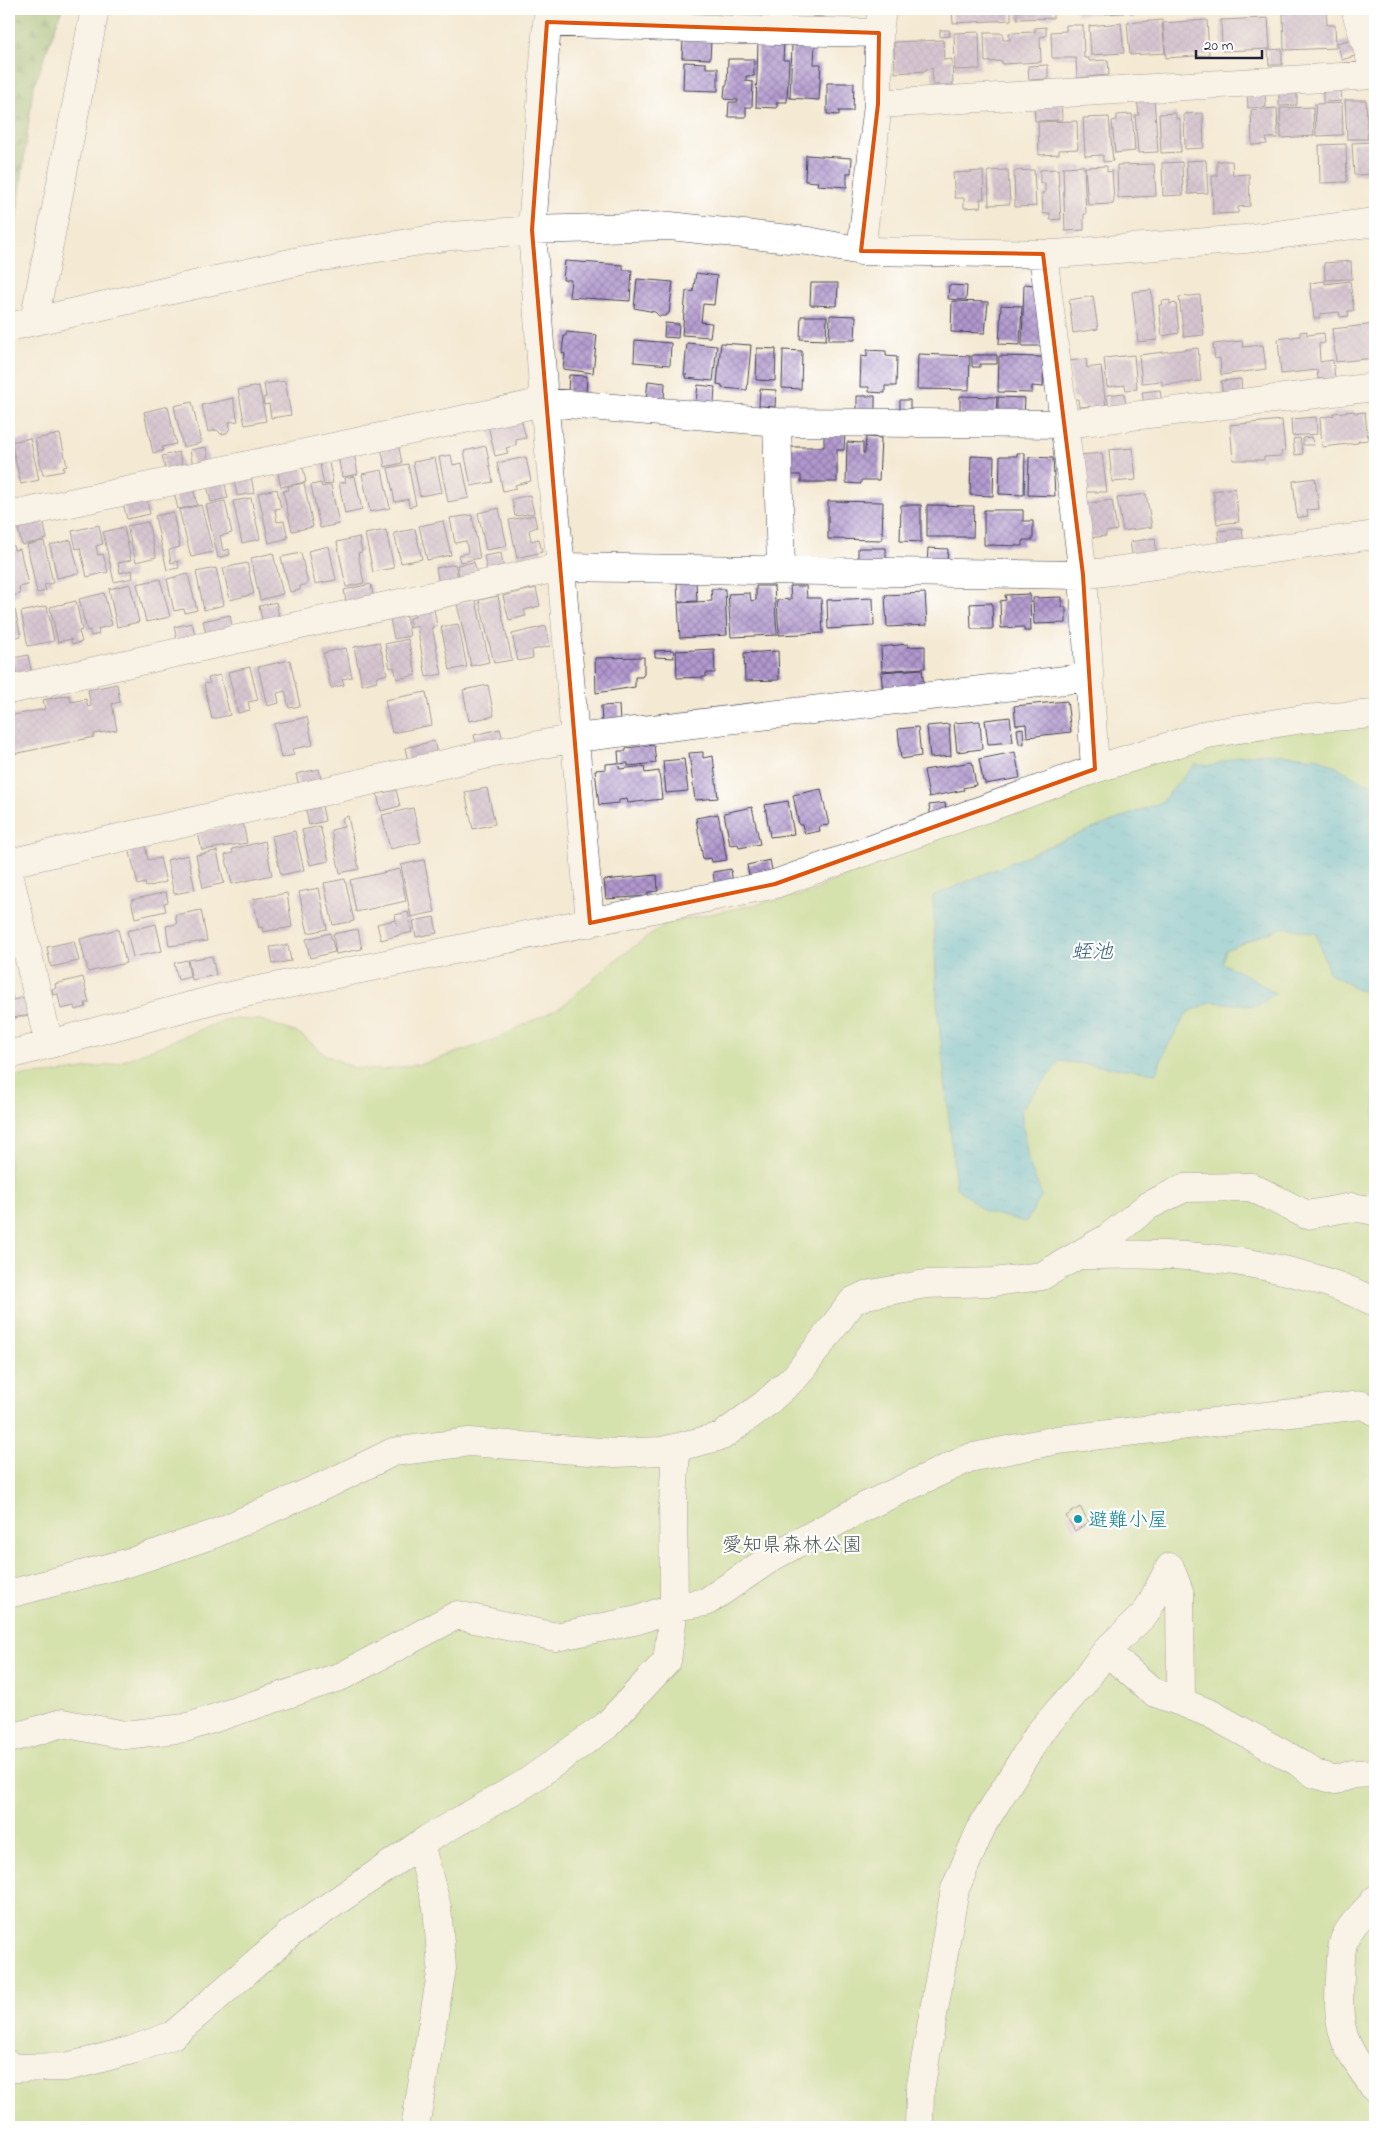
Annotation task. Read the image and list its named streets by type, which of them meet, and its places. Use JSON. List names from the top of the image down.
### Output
{
  "water": ["蛭池"],
  "parks": ["愛知県森林公園"],
  "places": ["避難小屋"],
  "scale_bar": "20 m"
}
